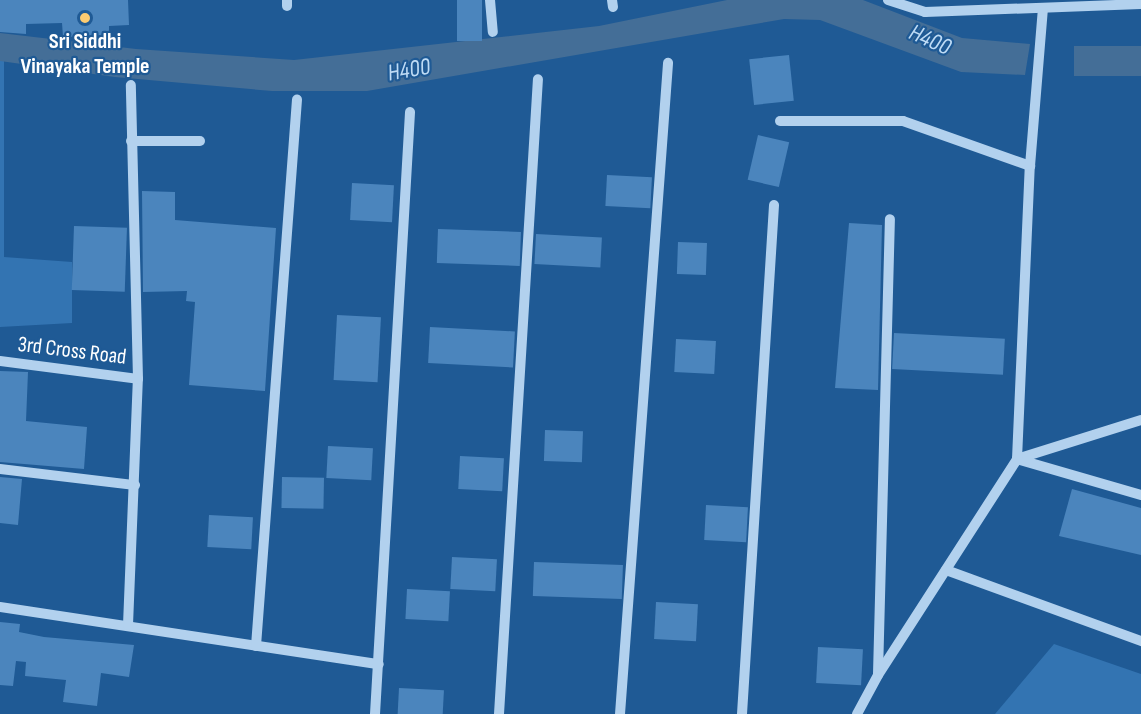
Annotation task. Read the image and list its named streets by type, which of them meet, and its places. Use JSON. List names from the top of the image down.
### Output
{
  "streets": {
    "street": ["3rd Cross Road"]
  },
  "water": ["H400"],
  "places": ["Sri Siddhi Vinayaka Temple"]
}
